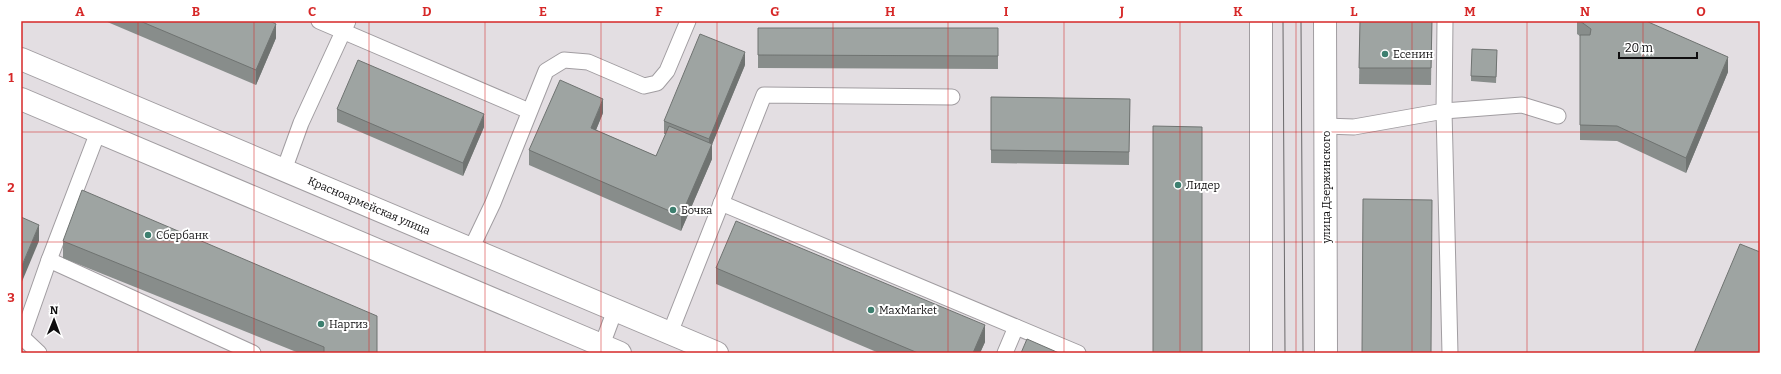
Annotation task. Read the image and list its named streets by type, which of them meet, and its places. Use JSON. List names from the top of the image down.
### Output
{
  "streets": {
    "main road": ["улица Дзержинского", "Красноармейская улица"]
  },
  "places": [
    "Есенин",
    "Лидер",
    "Бочка",
    "Сбербанк",
    "MaxMarket",
    "Наргиз"
  ],
  "scale_bar": "20 m",
  "north": "top",
  "grid": {
    "columns": [
      "A",
      "B",
      "C",
      "D",
      "E",
      "F",
      "G",
      "H",
      "I",
      "J",
      "K",
      "L",
      "M",
      "N",
      "O"
    ],
    "rows": ["1", "2", "3"]
  }
}
